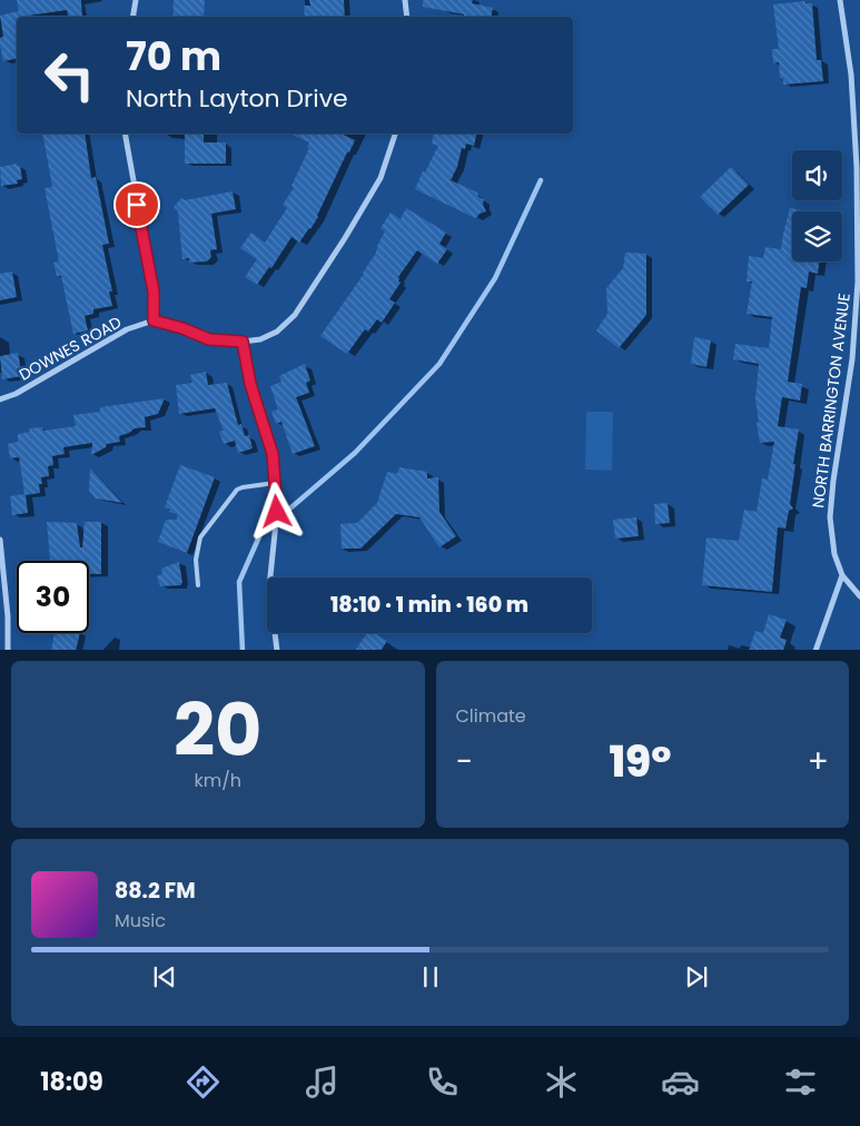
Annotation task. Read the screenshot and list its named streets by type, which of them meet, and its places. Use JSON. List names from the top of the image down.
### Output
{
  "streets": {
    "street": ["DOWNES ROAD", "NORTH BARRINGTON AVENUE"]
  },
  "page": {
    "turn": ["70 m", "North Layton Drive"],
    "limit": "30",
    "trip": "18:10 · 1 min · 160 m",
    "tile": [
      ["20", "km/h"],
      "Climate"
    ],
    "heat": ["−", "19°", "+"],
    "song": ["88.2 FM", "Music"],
    "tabs": "18:09"
  }
}
